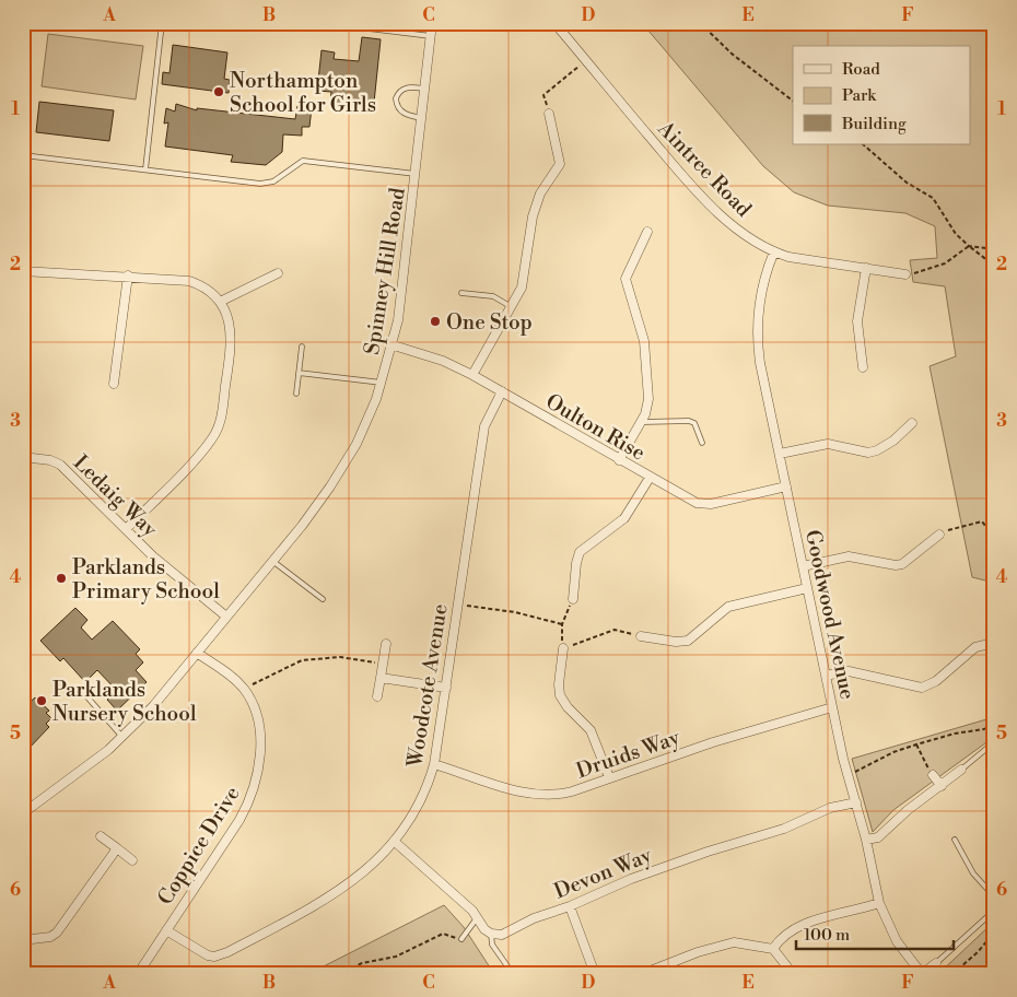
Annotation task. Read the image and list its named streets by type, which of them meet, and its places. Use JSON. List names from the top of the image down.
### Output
{
  "streets": {
    "street": [
      "Aintree Road",
      "Spinney Hill Road",
      "Oulton Rise",
      "Ledaig Way",
      "Goodwood Avenue",
      "Woodcote Avenue",
      "Druids Way",
      "Coppice Drive",
      "Devon Way"
    ]
  },
  "crossings": [
    ["Aintree Road", "Goodwood Avenue"],
    ["Spinney Hill Road", "Oulton Rise"],
    ["Spinney Hill Road", "Ledaig Way"],
    ["Spinney Hill Road", "Coppice Drive"],
    ["Oulton Rise", "Goodwood Avenue"],
    ["Oulton Rise", "Woodcote Avenue"],
    ["Goodwood Avenue", "Druids Way"],
    ["Goodwood Avenue", "Devon Way"],
    ["Woodcote Avenue", "Druids Way"],
    ["Woodcote Avenue", "Coppice Drive"]
  ],
  "places": [
    "Northampton School for Girls",
    "One Stop",
    "Parklands Primary School",
    "Parklands Nursery School"
  ],
  "legend": ["Road", "Park", "Building"],
  "scale_bar": "100 m",
  "grid": {
    "columns": [
      "A",
      "B",
      "C",
      "D",
      "E",
      "F"
    ],
    "rows": [
      "1",
      "2",
      "3",
      "4",
      "5",
      "6"
    ]
  }
}
